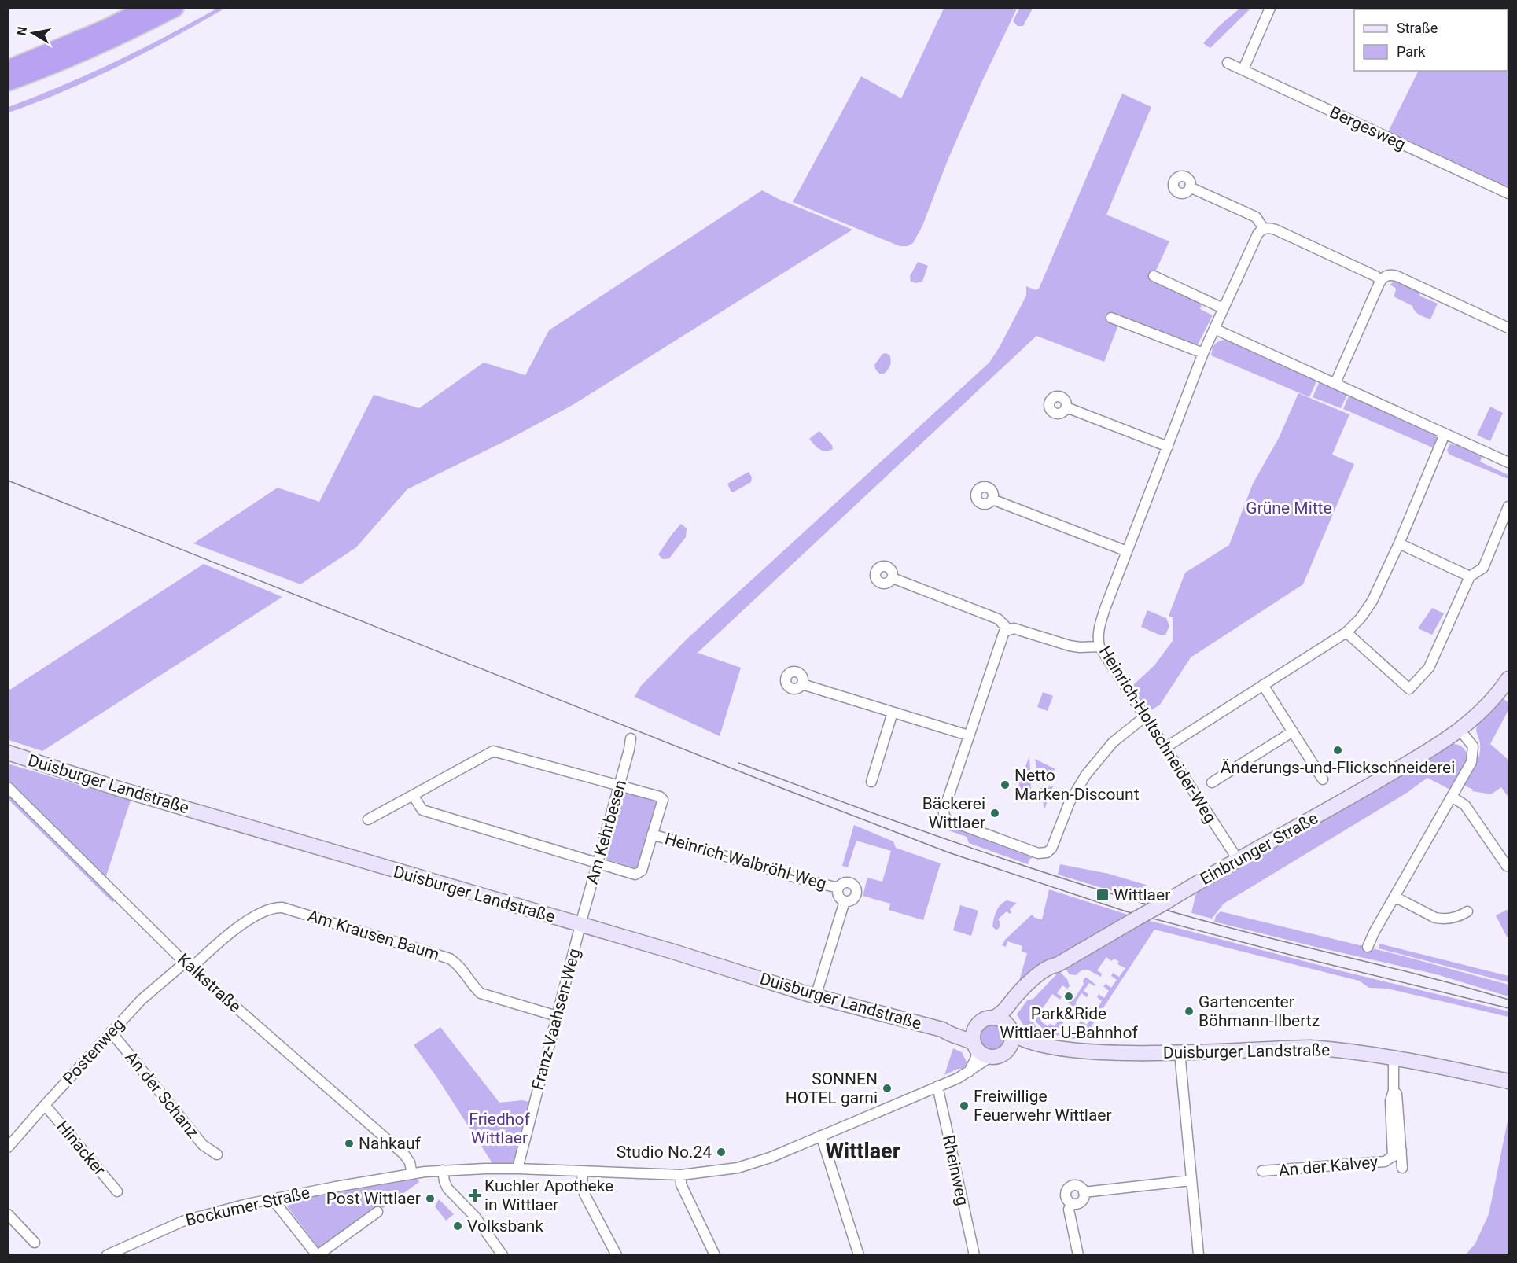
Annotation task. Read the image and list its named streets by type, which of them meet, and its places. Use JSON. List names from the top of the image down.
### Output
{
  "streets": {
    "main road": ["Duisburger Landstraße", "Einbrunger Straße"],
    "street": [
      "Bergesweg",
      "Heinrich-Holtschneider-Weg",
      "Am Kehrbesen",
      "Heinrich-Walbröhl-Weg",
      "Am Krausen Baum",
      "Kalkstraße",
      "Franz-Vaahsen-Weg",
      "Postenweg",
      "An der Schanz",
      "Hinacker",
      "An der Kalvey",
      "Rheinweg",
      "Bockumer Straße"
    ]
  },
  "crossings": [
    ["Heinrich-Holtschneider-Weg", "Einbrunger Straße"],
    ["Duisburger Landstraße", "Am Kehrbesen"],
    ["Duisburger Landstraße", "Einbrunger Straße"],
    ["Duisburger Landstraße", "Heinrich-Walbröhl-Weg"],
    ["Duisburger Landstraße", "Franz-Vaahsen-Weg"],
    ["Duisburger Landstraße", "An der Kalvey"],
    ["Duisburger Landstraße", "Bockumer Straße"],
    ["Am Kehrbesen", "Heinrich-Walbröhl-Weg"],
    ["Am Kehrbesen", "Franz-Vaahsen-Weg"],
    ["Einbrunger Straße", "Bockumer Straße"],
    ["Am Krausen Baum", "Kalkstraße"],
    ["Am Krausen Baum", "Franz-Vaahsen-Weg"],
    ["Am Krausen Baum", "Postenweg"],
    ["Kalkstraße", "Postenweg"],
    ["Kalkstraße", "Bockumer Straße"],
    ["Franz-Vaahsen-Weg", "Bockumer Straße"],
    ["Postenweg", "An der Schanz"],
    ["Postenweg", "Hinacker"],
    ["Rheinweg", "Bockumer Straße"]
  ],
  "districts": ["Wittlaer"],
  "parks": ["Grüne Mitte", "Friedhof Wittlaer"],
  "places": {
    "other": [
      "Änderungs-und-Flickschneiderei",
      "Netto Marken-Discount",
      "Bäckerei Wittlaer",
      "Park&Ride Wittlaer U-Bahnhof",
      "Gartencenter Böhmann-Ilbertz",
      "SONNEN HOTEL garni",
      "Freiwillige Feuerwehr Wittlaer",
      "Nahkauf",
      "Studio No.24",
      "Post Wittlaer",
      "Volksbank"
    ],
    "transit": ["Wittlaer"],
    "health": ["Kuchler Apotheke in Wittlaer"]
  },
  "legend": ["Straße", "Park"],
  "north": "left"
}
